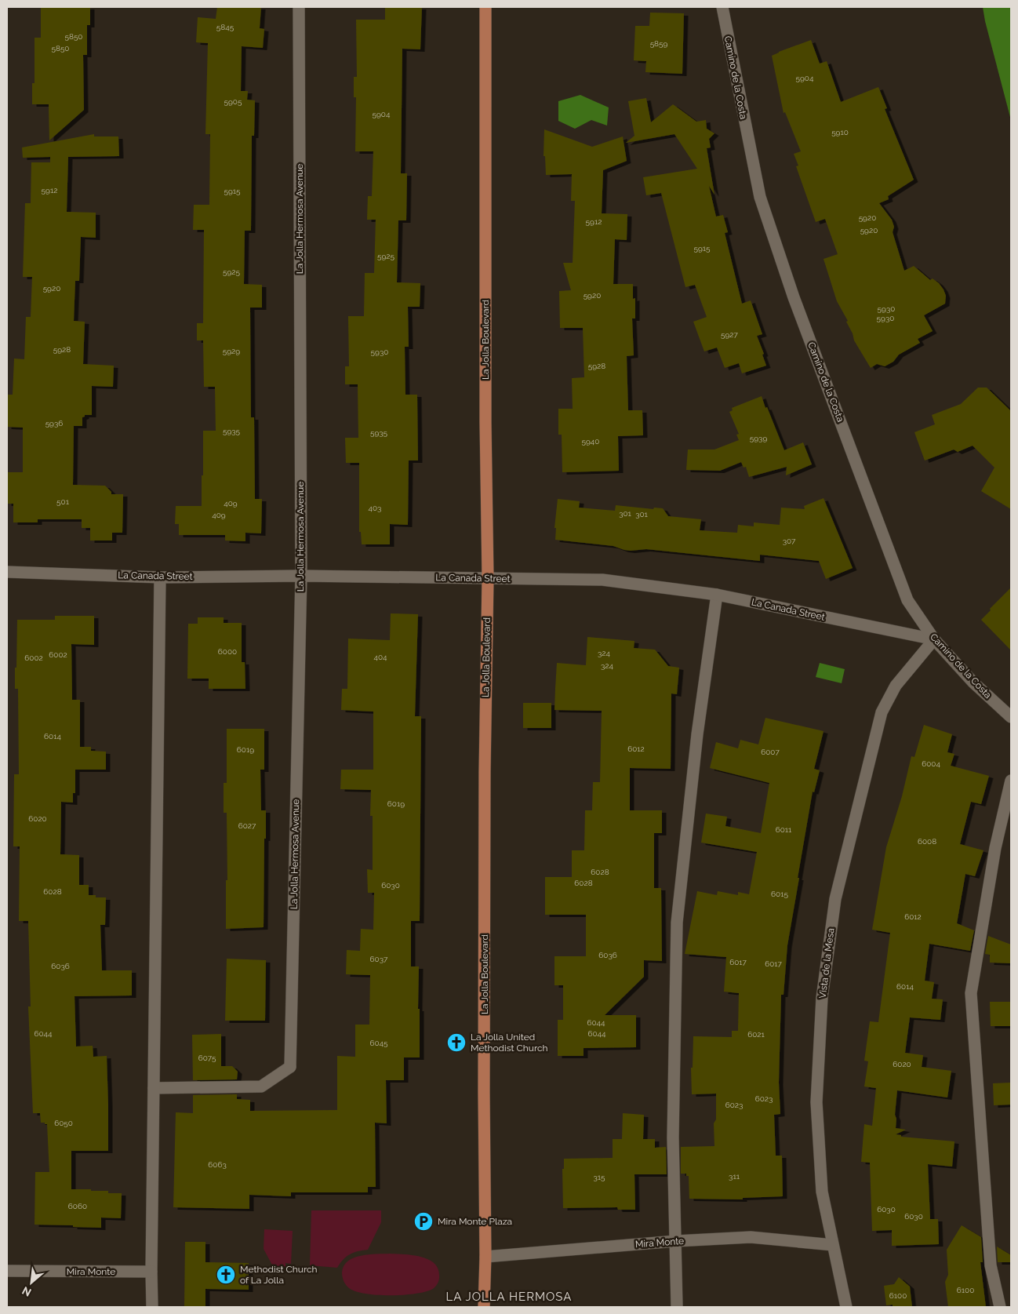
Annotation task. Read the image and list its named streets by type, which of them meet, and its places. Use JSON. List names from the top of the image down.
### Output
{
  "streets": {
    "main road": ["La Jolla Boulevard"],
    "street": [
      "Camino de la Costa",
      "La Jolla Hermosa Avenue",
      "La Canada Street",
      "Vista de la Mesa",
      "Mira Monte"
    ]
  },
  "crossings": [
    ["Camino de la Costa", "La Canada Street"],
    ["Camino de la Costa", "Vista de la Mesa"],
    ["La Jolla Hermosa Avenue", "La Canada Street"],
    ["La Jolla Boulevard", "La Canada Street"],
    ["La Jolla Boulevard", "Mira Monte"],
    ["La Canada Street", "Vista de la Mesa"],
    ["Vista de la Mesa", "Mira Monte"]
  ],
  "districts": ["LA JOLLA HERMOSA"],
  "places": {
    "church": ["La Jolla United Methodist Church", "Methodist Church of La Jolla"],
    "parking": ["Mira Monte Plaza"]
  },
  "house_numbers": [
    "5845",
    "5850",
    "5859",
    "5850",
    "5904",
    "5905",
    "5904",
    "5910",
    "5912",
    "5915",
    "5920",
    "5912",
    "5920",
    "5915",
    "5925",
    "5925",
    "5920",
    "5920",
    "5930",
    "5930",
    "5927",
    "5928",
    "5929",
    "5930",
    "5928",
    "5936",
    "5935",
    "5935",
    "5939",
    "5940",
    "501",
    "409",
    "403",
    "301",
    "301",
    "409",
    "307",
    "6000",
    "324",
    "6002",
    "404",
    "6002",
    "324",
    "6014",
    "6012",
    "6019",
    "6007",
    "6004",
    "6019",
    "6020",
    "6027",
    "6011",
    "6008",
    "6028",
    "6028",
    "6030",
    "6028",
    "6015",
    "6012",
    "6036",
    "6037",
    "6017",
    "6017",
    "6036",
    "6014",
    "6044",
    "6044",
    "6044",
    "6021",
    "6045",
    "6075",
    "6020",
    "6023",
    "6023",
    "6050",
    "6063",
    "311",
    "315",
    "6060",
    "6030",
    "6030",
    "6100",
    "6100"
  ],
  "north": "bottom left"
}
